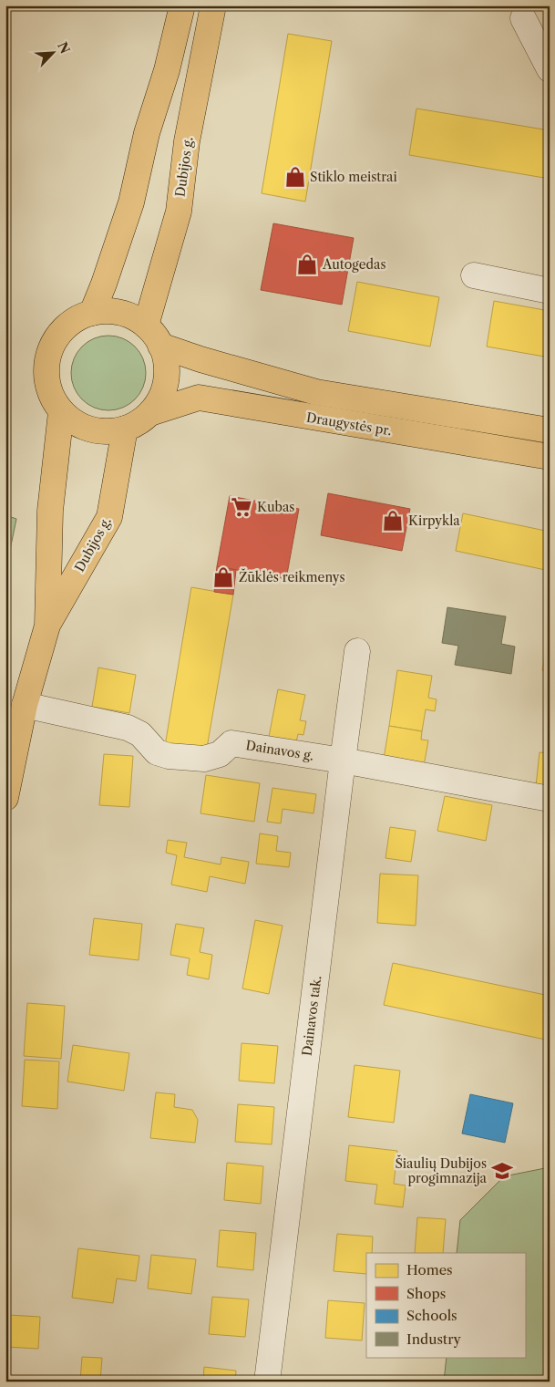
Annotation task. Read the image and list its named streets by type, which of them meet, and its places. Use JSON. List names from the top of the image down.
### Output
{
  "streets": {
    "main road": ["Dubijos g.", "Draugystės pr."],
    "street": ["Dainavos g.", "Dainavos tak."]
  },
  "crossings": [
    ["Dubijos g.", "Draugystės pr."],
    ["Dubijos g.", "Dainavos g."],
    ["Dainavos g.", "Dainavos tak."]
  ],
  "places": {
    "shop": [
      "Stiklo meistrai",
      "Autogedas",
      "Kirpykla",
      "Žūklės reikmenys"
    ],
    "supermarket": ["Kubas"],
    "school or university": ["Šiaulių Dubijos progimnazija"]
  },
  "legend": [
    "Homes",
    "Shops",
    "Schools",
    "Industry"
  ],
  "north": "top right"
}
